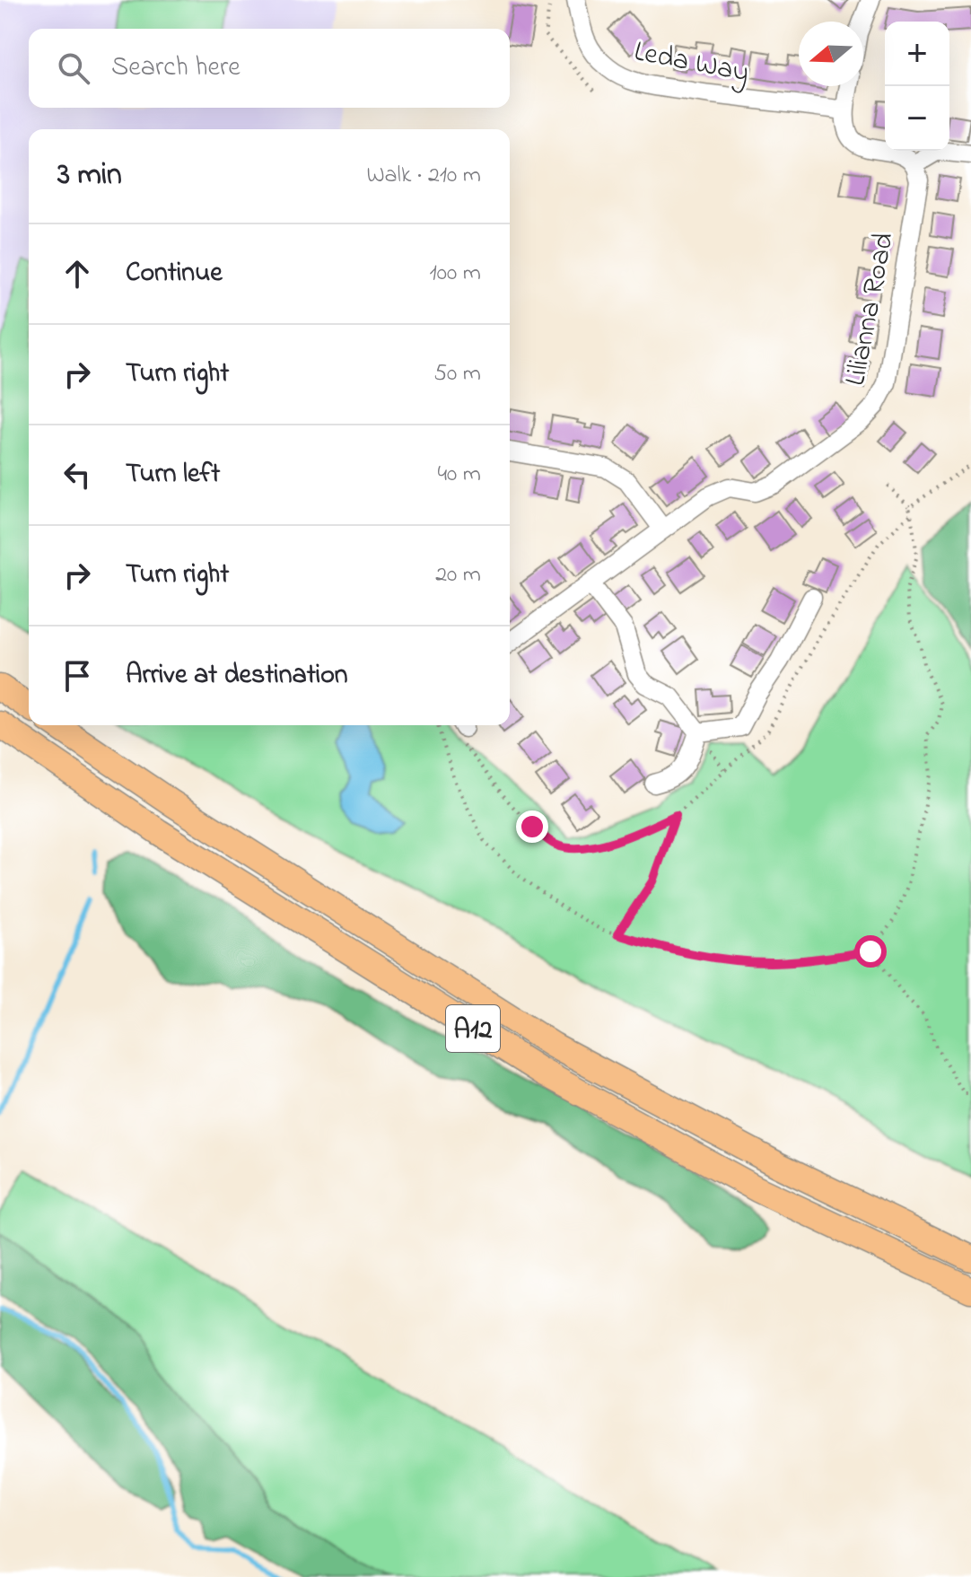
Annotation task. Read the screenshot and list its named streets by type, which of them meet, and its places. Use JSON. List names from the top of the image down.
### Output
{
  "streets": {
    "highway": ["A12"],
    "street": ["Leda Way", "Lilianna Road"]
  },
  "north": "left",
  "page": {
    "map_buttons": ["+", "−"],
    "search": "Search here",
    "heading": ["3 min", "Walk · 210 m"],
    "list": [
      ["Continue", "100 m"],
      ["Turn right", "50 m"],
      ["Turn left", "40 m"],
      ["Turn right", "20 m"],
      "Arrive at destination"
    ]
  }
}
